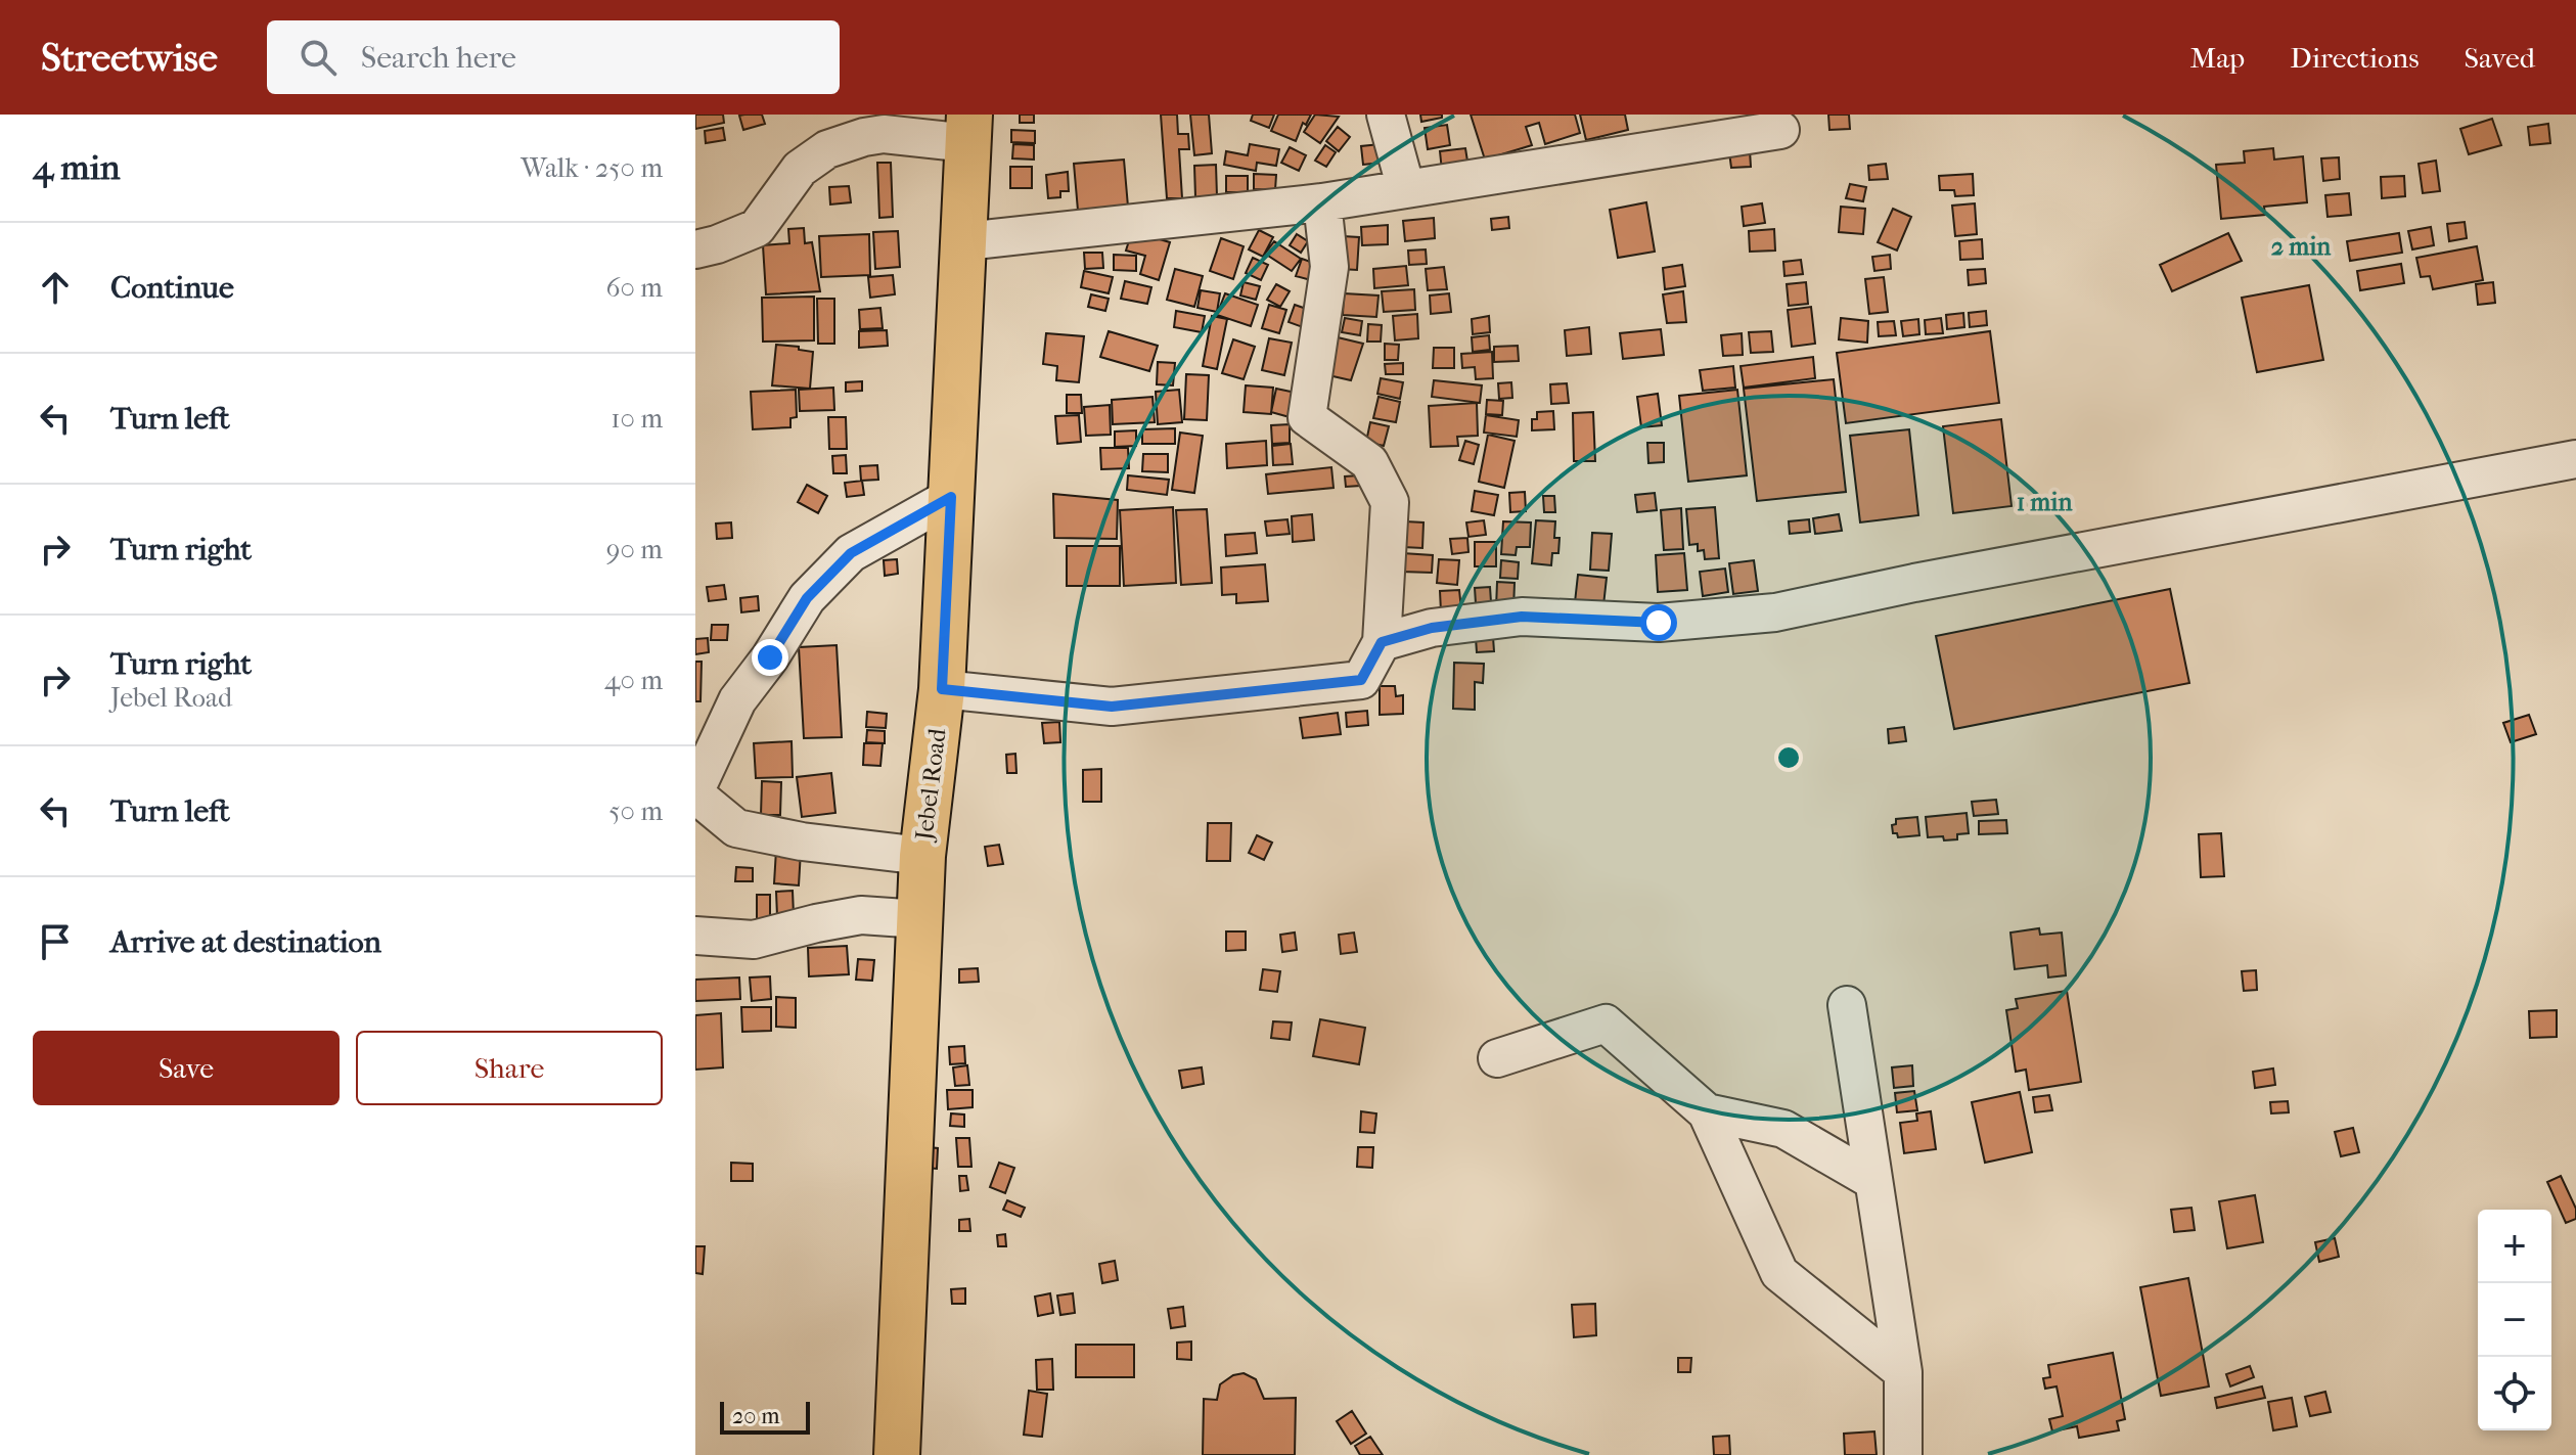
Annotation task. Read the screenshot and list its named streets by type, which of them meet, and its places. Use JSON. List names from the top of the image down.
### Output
{
  "streets": {
    "main road": ["Jebel Road"]
  },
  "scale_bar": "20 m",
  "page": {
    "header": "Streetwise",
    "search": "Search here",
    "nav": ["Map", "Directions", "Saved"],
    "heading": ["4 min", "Walk · 250 m"],
    "list": [
      ["Continue", "60 m"],
      ["Turn left", "10 m"],
      ["Turn right", "90 m"],
      ["Turn right", "Jebel Road", "40 m"],
      ["Turn left", "50 m"],
      "Arrive at destination"
    ],
    "buttons": ["Save", "Share"],
    "map_buttons": ["+", "−"],
    "scale": "20 m"
  },
  "rings": ["2 min", "1 min"]
}
